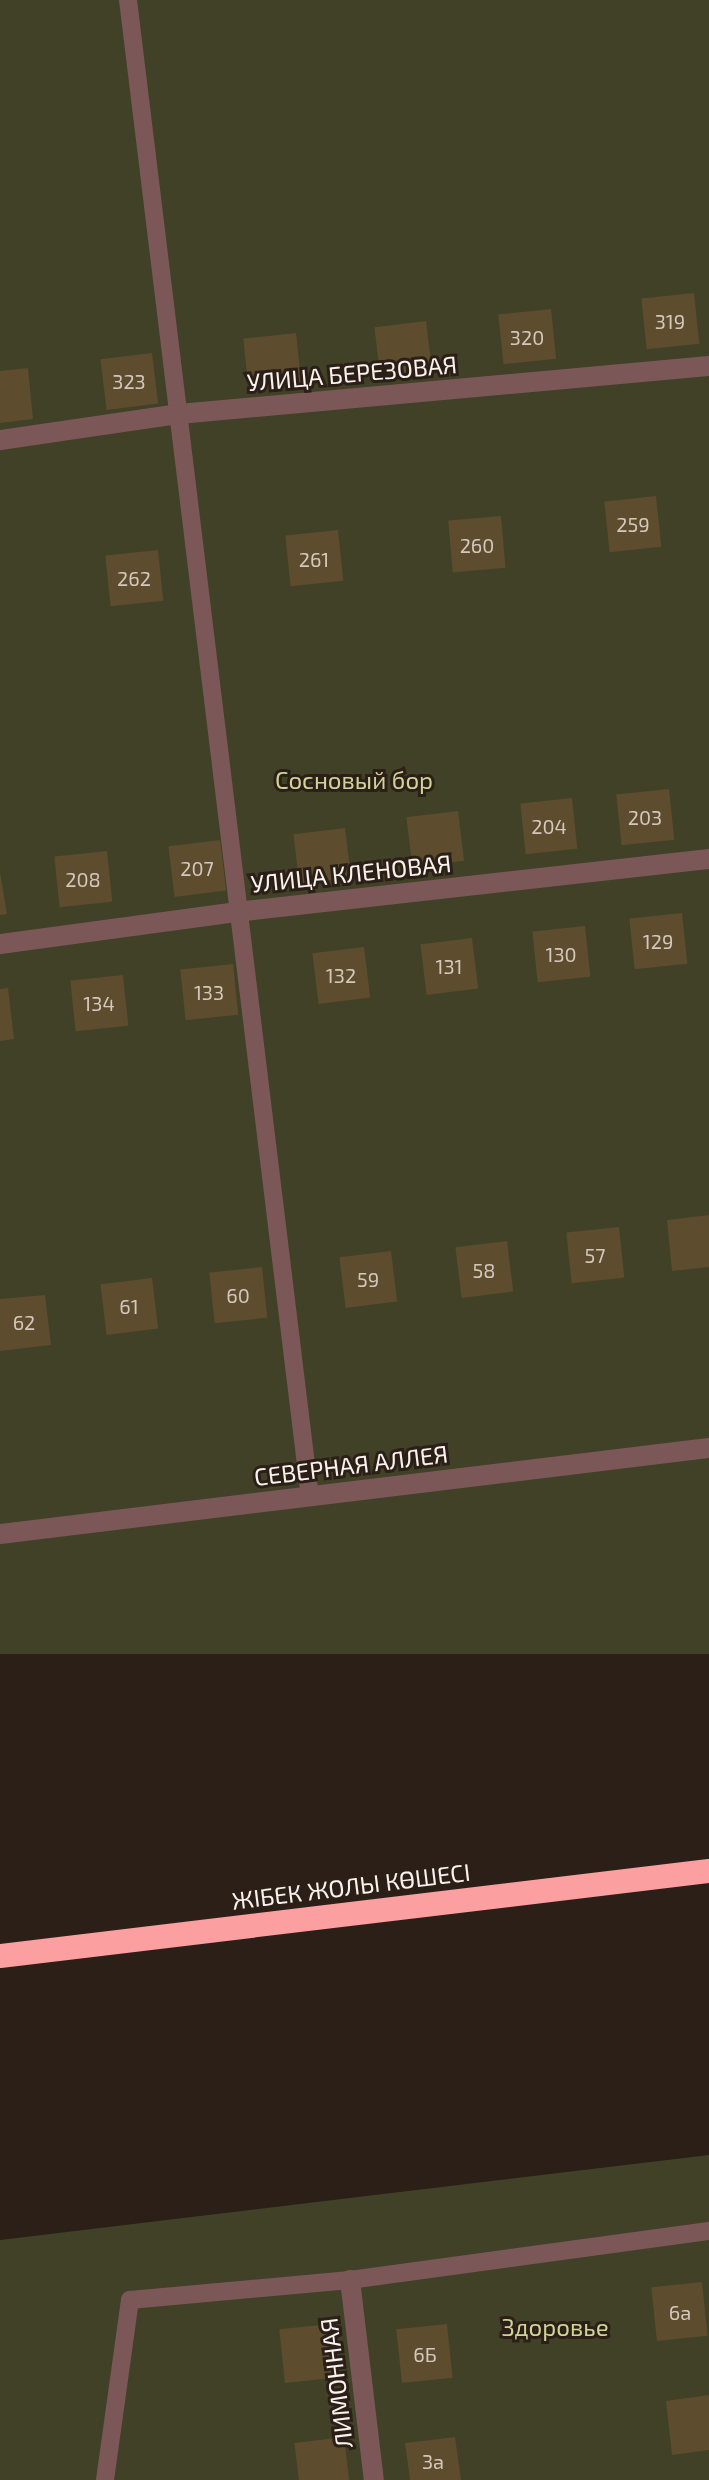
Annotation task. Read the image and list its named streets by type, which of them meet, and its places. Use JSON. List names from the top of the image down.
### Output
{
  "streets": {
    "highway": ["ЖІБЕК ЖОЛЫ КӨШЕСІ"],
    "street": [
      "УЛИЦА БЕРЕЗОВАЯ",
      "УЛИЦА КЛЕНОВАЯ",
      "СЕВЕРНАЯ АЛЛЕЯ",
      "ЛИМОННАЯ"
    ]
  },
  "parks": ["Сосновый бор", "Здоровье"],
  "house_numbers": [
    "319",
    "320",
    "323",
    "259",
    "260",
    "261",
    "262",
    "203",
    "204",
    "207",
    "208",
    "129",
    "130",
    "131",
    "132",
    "133",
    "134",
    "57",
    "58",
    "59",
    "60",
    "61",
    "62",
    "6а",
    "6Б",
    "3а"
  ]
}
